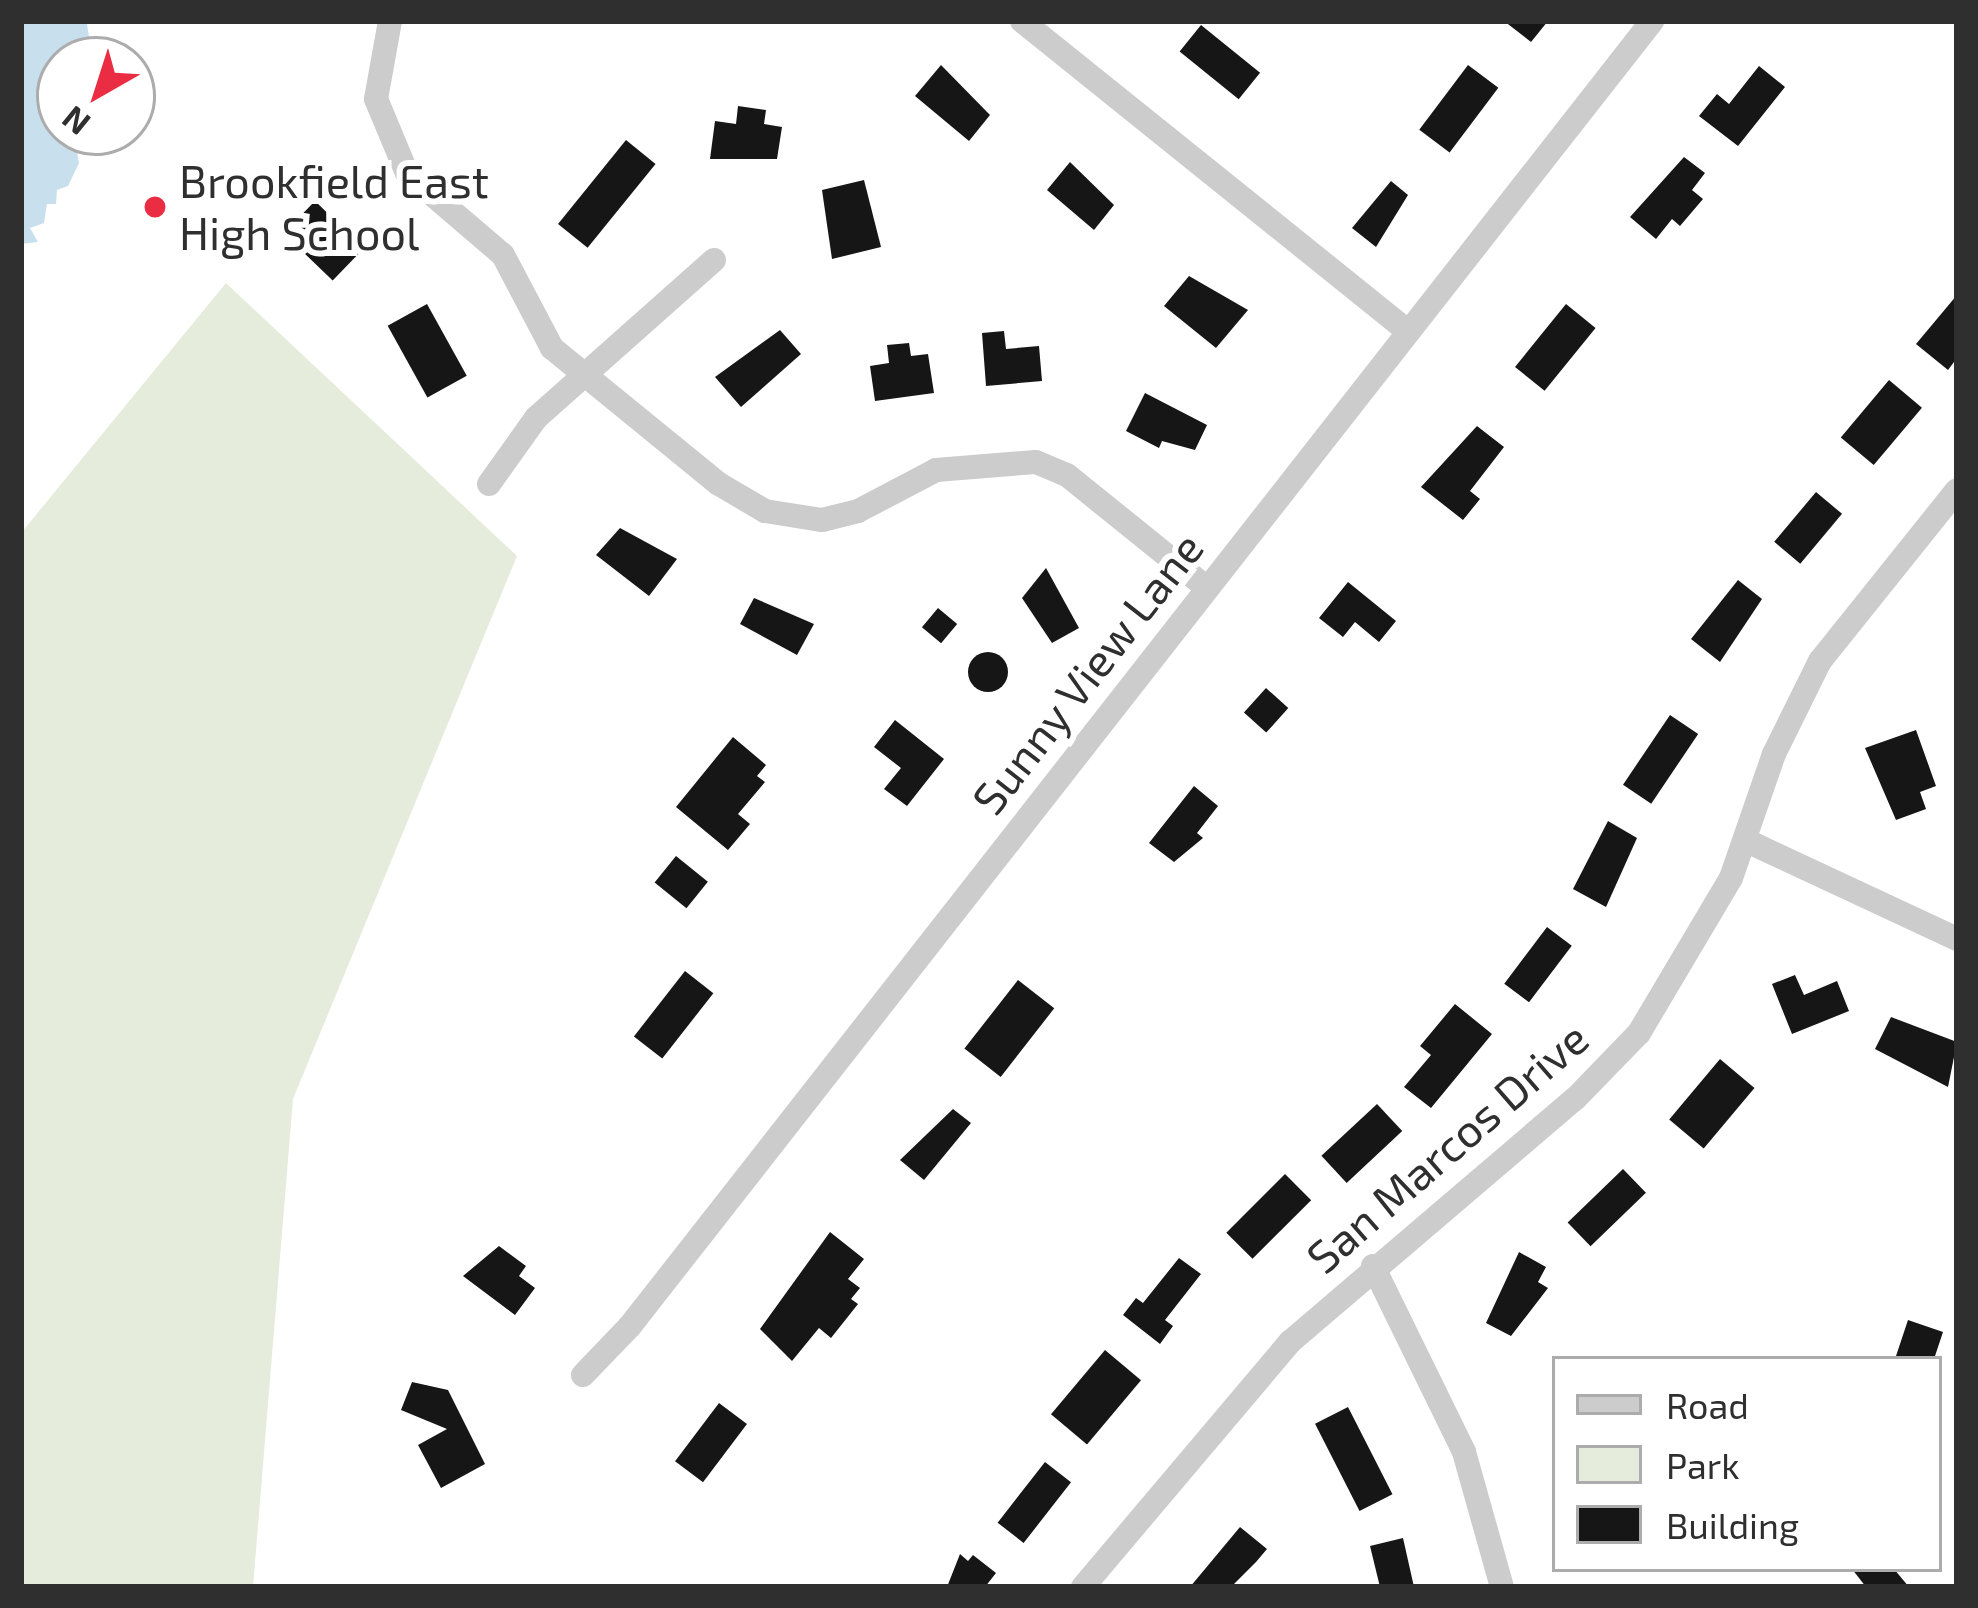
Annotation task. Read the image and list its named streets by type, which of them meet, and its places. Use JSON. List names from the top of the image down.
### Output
{
  "streets": {
    "street": ["Sunny View Lane", "San Marcos Drive"]
  },
  "places": ["Brookfield East High School"],
  "legend": ["Road", "Park", "Building"],
  "north": "bottom left"
}
